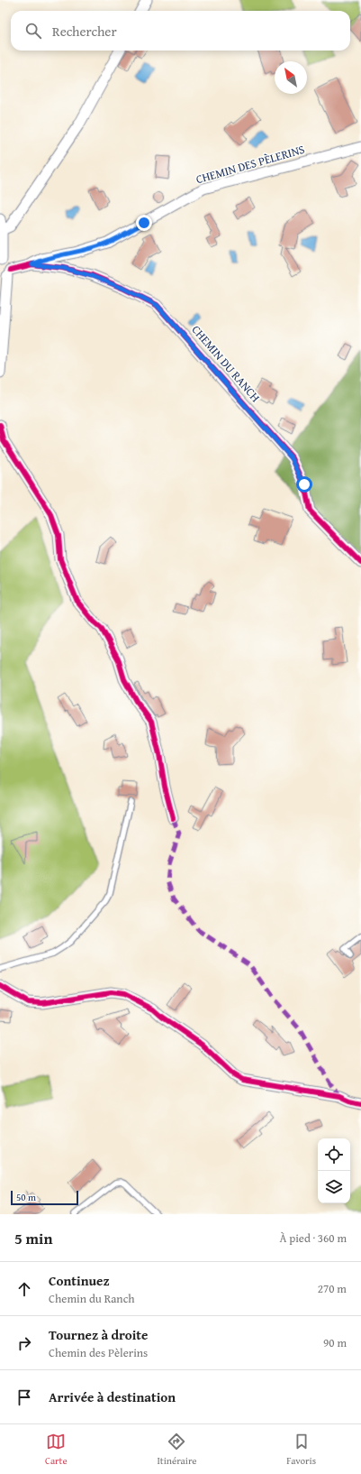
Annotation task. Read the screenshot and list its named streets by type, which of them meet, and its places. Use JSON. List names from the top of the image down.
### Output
{
  "streets": {
    "street": ["CHEMIN DES PÈLERINS", "CHEMIN DU RANCH"]
  },
  "crossings": [
    ["CHEMIN DES PÈLERINS", "CHEMIN DU RANCH"]
  ],
  "scale_bar": "50 m",
  "north": "top left",
  "page": {
    "search": "Rechercher",
    "scale": "50 m",
    "heading": ["5 min", "À pied · 360 m"],
    "list": [
      ["Continuez", "Chemin du Ranch", "270 m"],
      ["Tournez à droite", "Chemin des Pèlerins", "90 m"],
      "Arrivée à destination"
    ],
    "nav": ["Carte", "Itinéraire", "Favoris"]
  }
}
